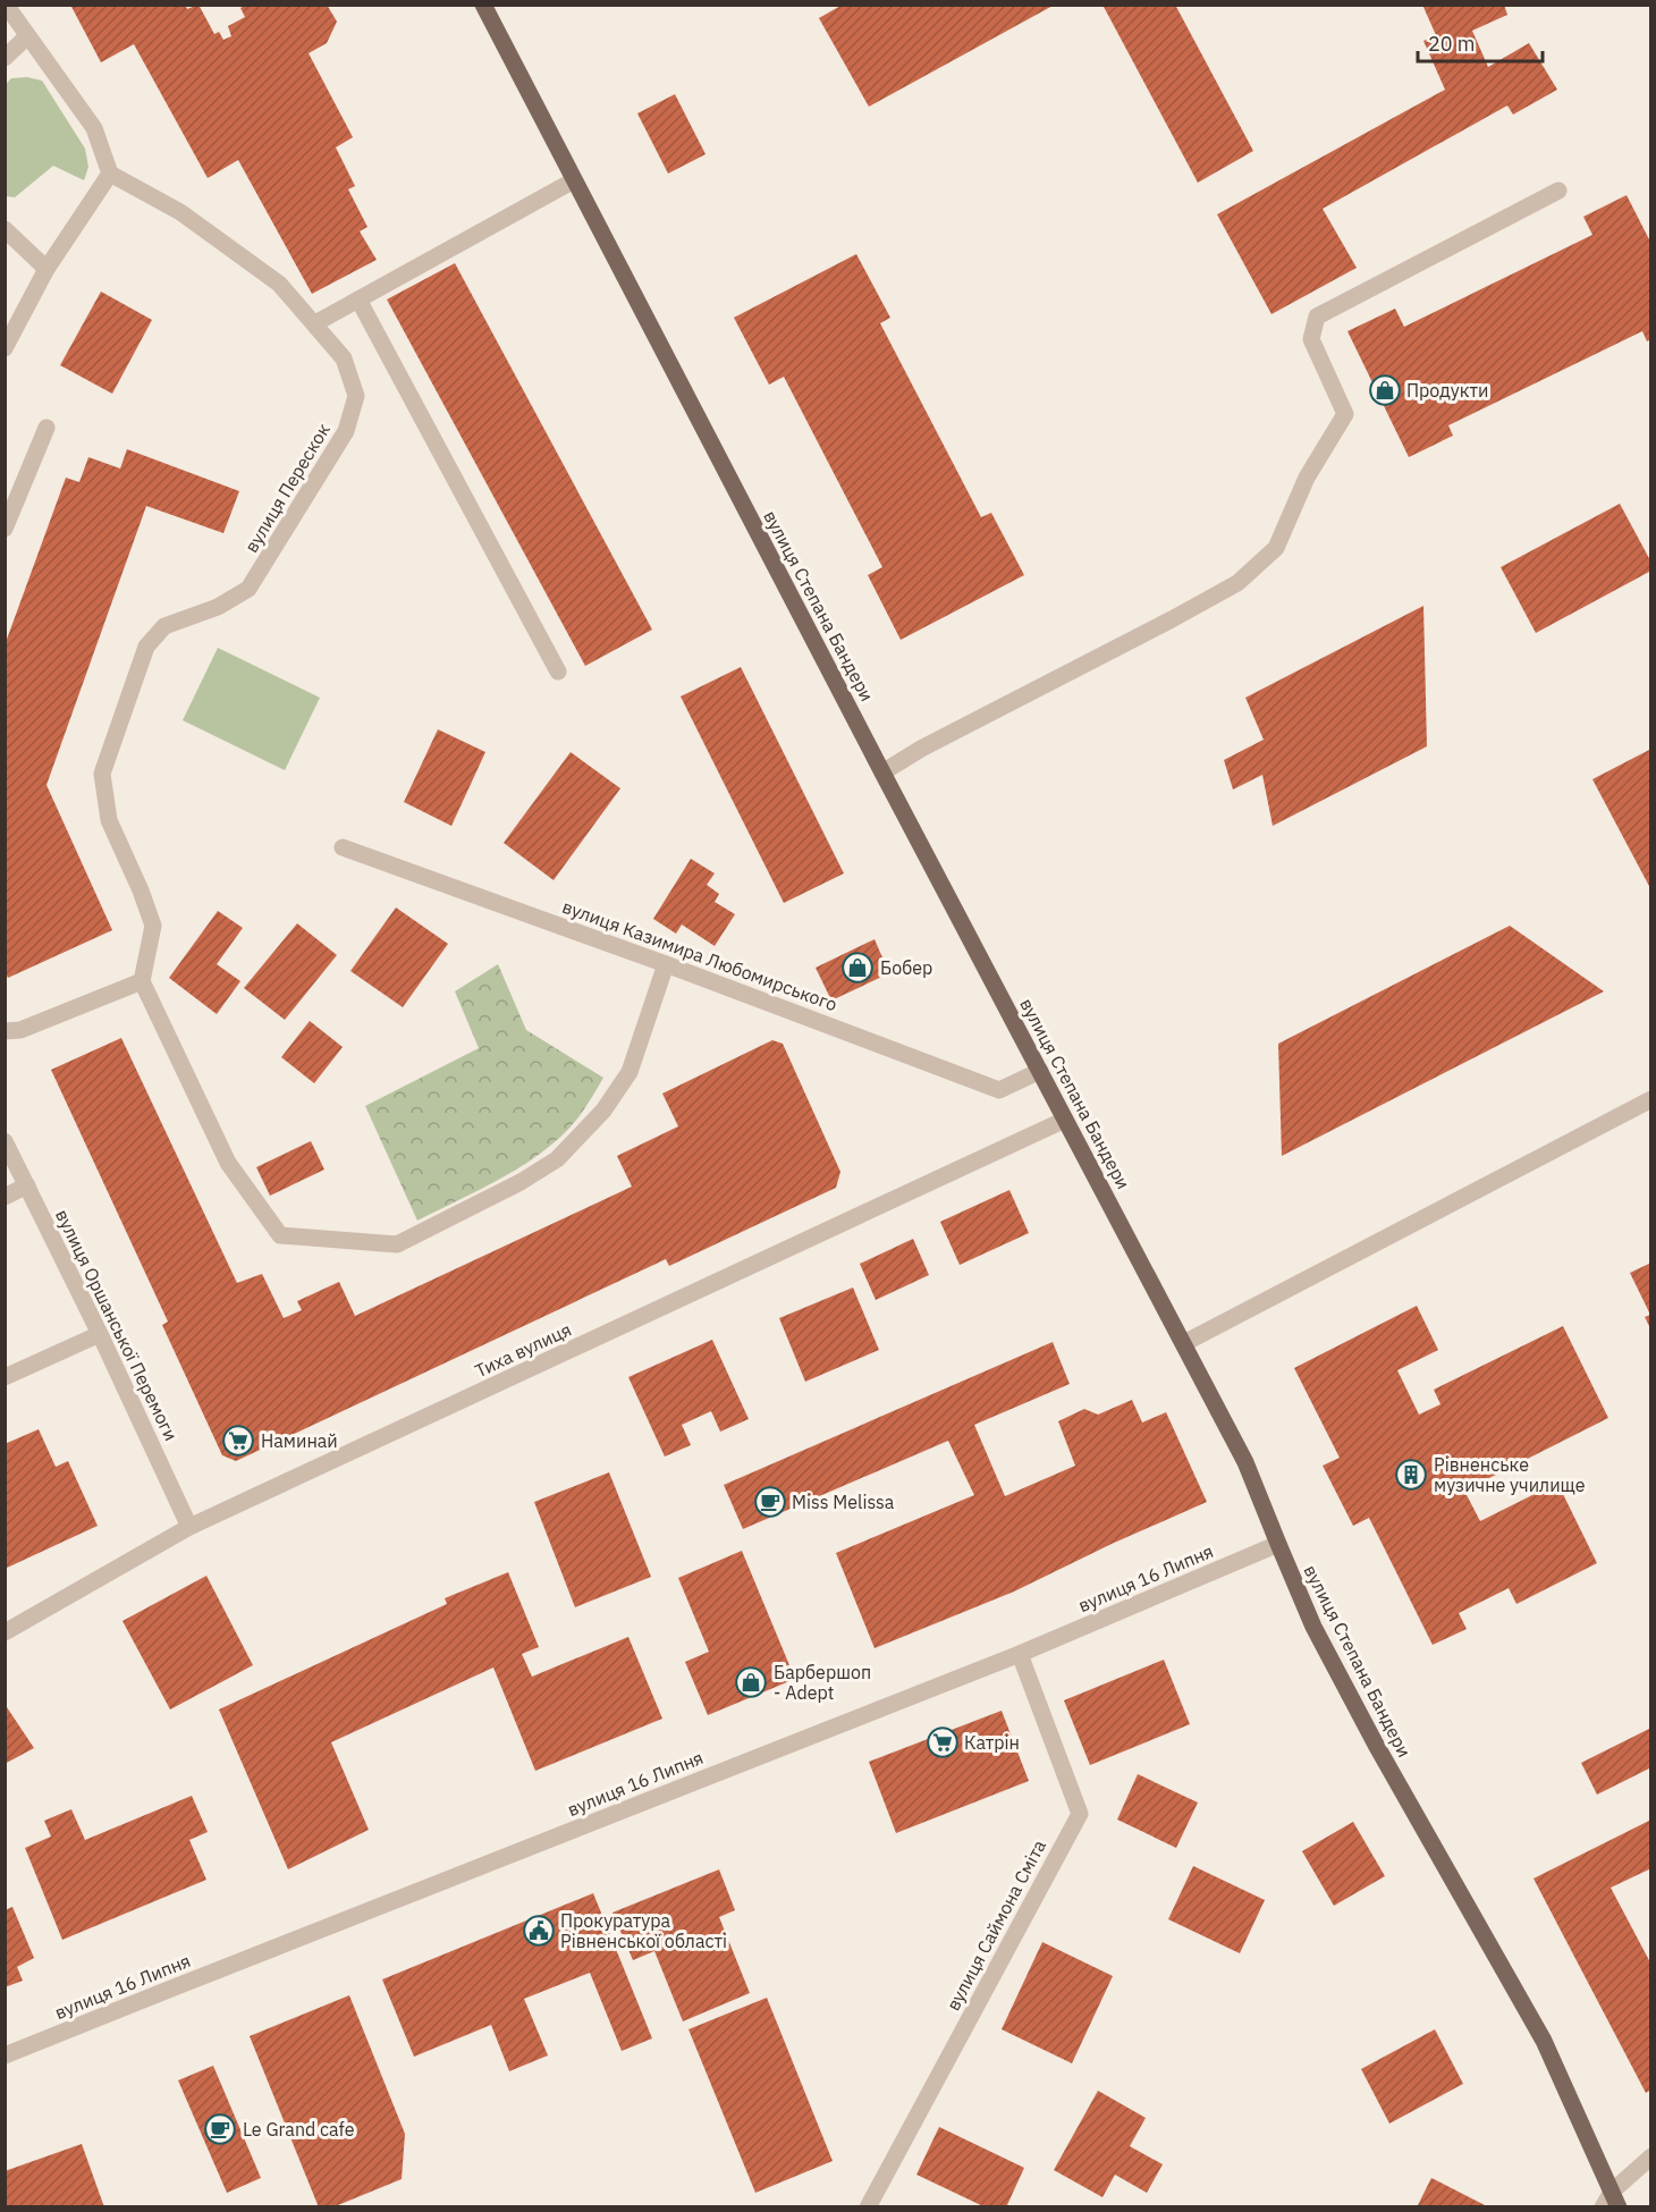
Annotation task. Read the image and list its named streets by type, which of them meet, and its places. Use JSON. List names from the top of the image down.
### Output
{
  "streets": {
    "main road": ["вулиця Степана Бандери"],
    "street": [
      "вулиця Перескок",
      "вулиця Казимира Любомирського",
      "вулиця Оршанської Перемоги",
      "Тиха вулиця",
      "вулиця 16 Липня",
      "вулиця Саймона Сміта"
    ]
  },
  "crossings": [
    ["вулиця Степана Бандери", "вулиця Казимира Любомирського"],
    ["вулиця Степана Бандери", "Тиха вулиця"],
    ["вулиця Степана Бандери", "вулиця 16 Липня"],
    ["вулиця Оршанської Перемоги", "Тиха вулиця"],
    ["вулиця 16 Липня", "вулиця Саймона Сміта"]
  ],
  "places": {
    "shop": ["Продукти", "Бобер", "Барбершоп - Adept"],
    "supermarket": ["Наминай", "Катрін"],
    "building": ["Рівненське музичне училище"],
    "cafe": ["Miss Melissa", "Le Grand cafe"],
    "public building": ["Прокуратура Рівненської області"]
  },
  "scale_bar": "20 m"
}
